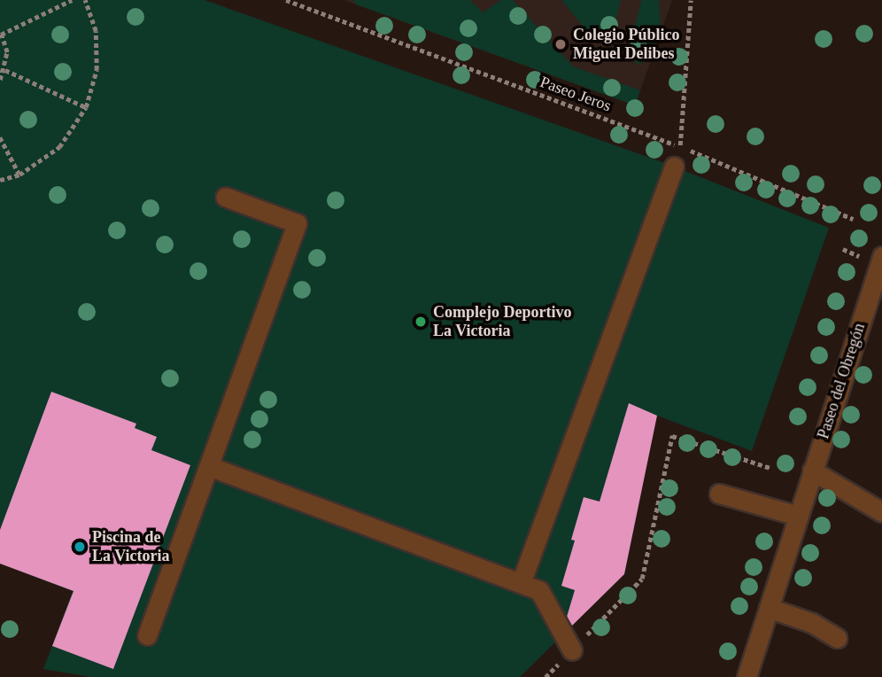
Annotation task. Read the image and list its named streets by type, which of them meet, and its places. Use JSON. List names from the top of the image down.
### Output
{
  "streets": {
    "street": ["Paseo del Obregón"],
    "path": ["Paseo Jeros"]
  },
  "places": ["Colegio Público Miguel Delibes", "Complejo Deportivo La Victoria", "Piscina de La Victoria"]
}
